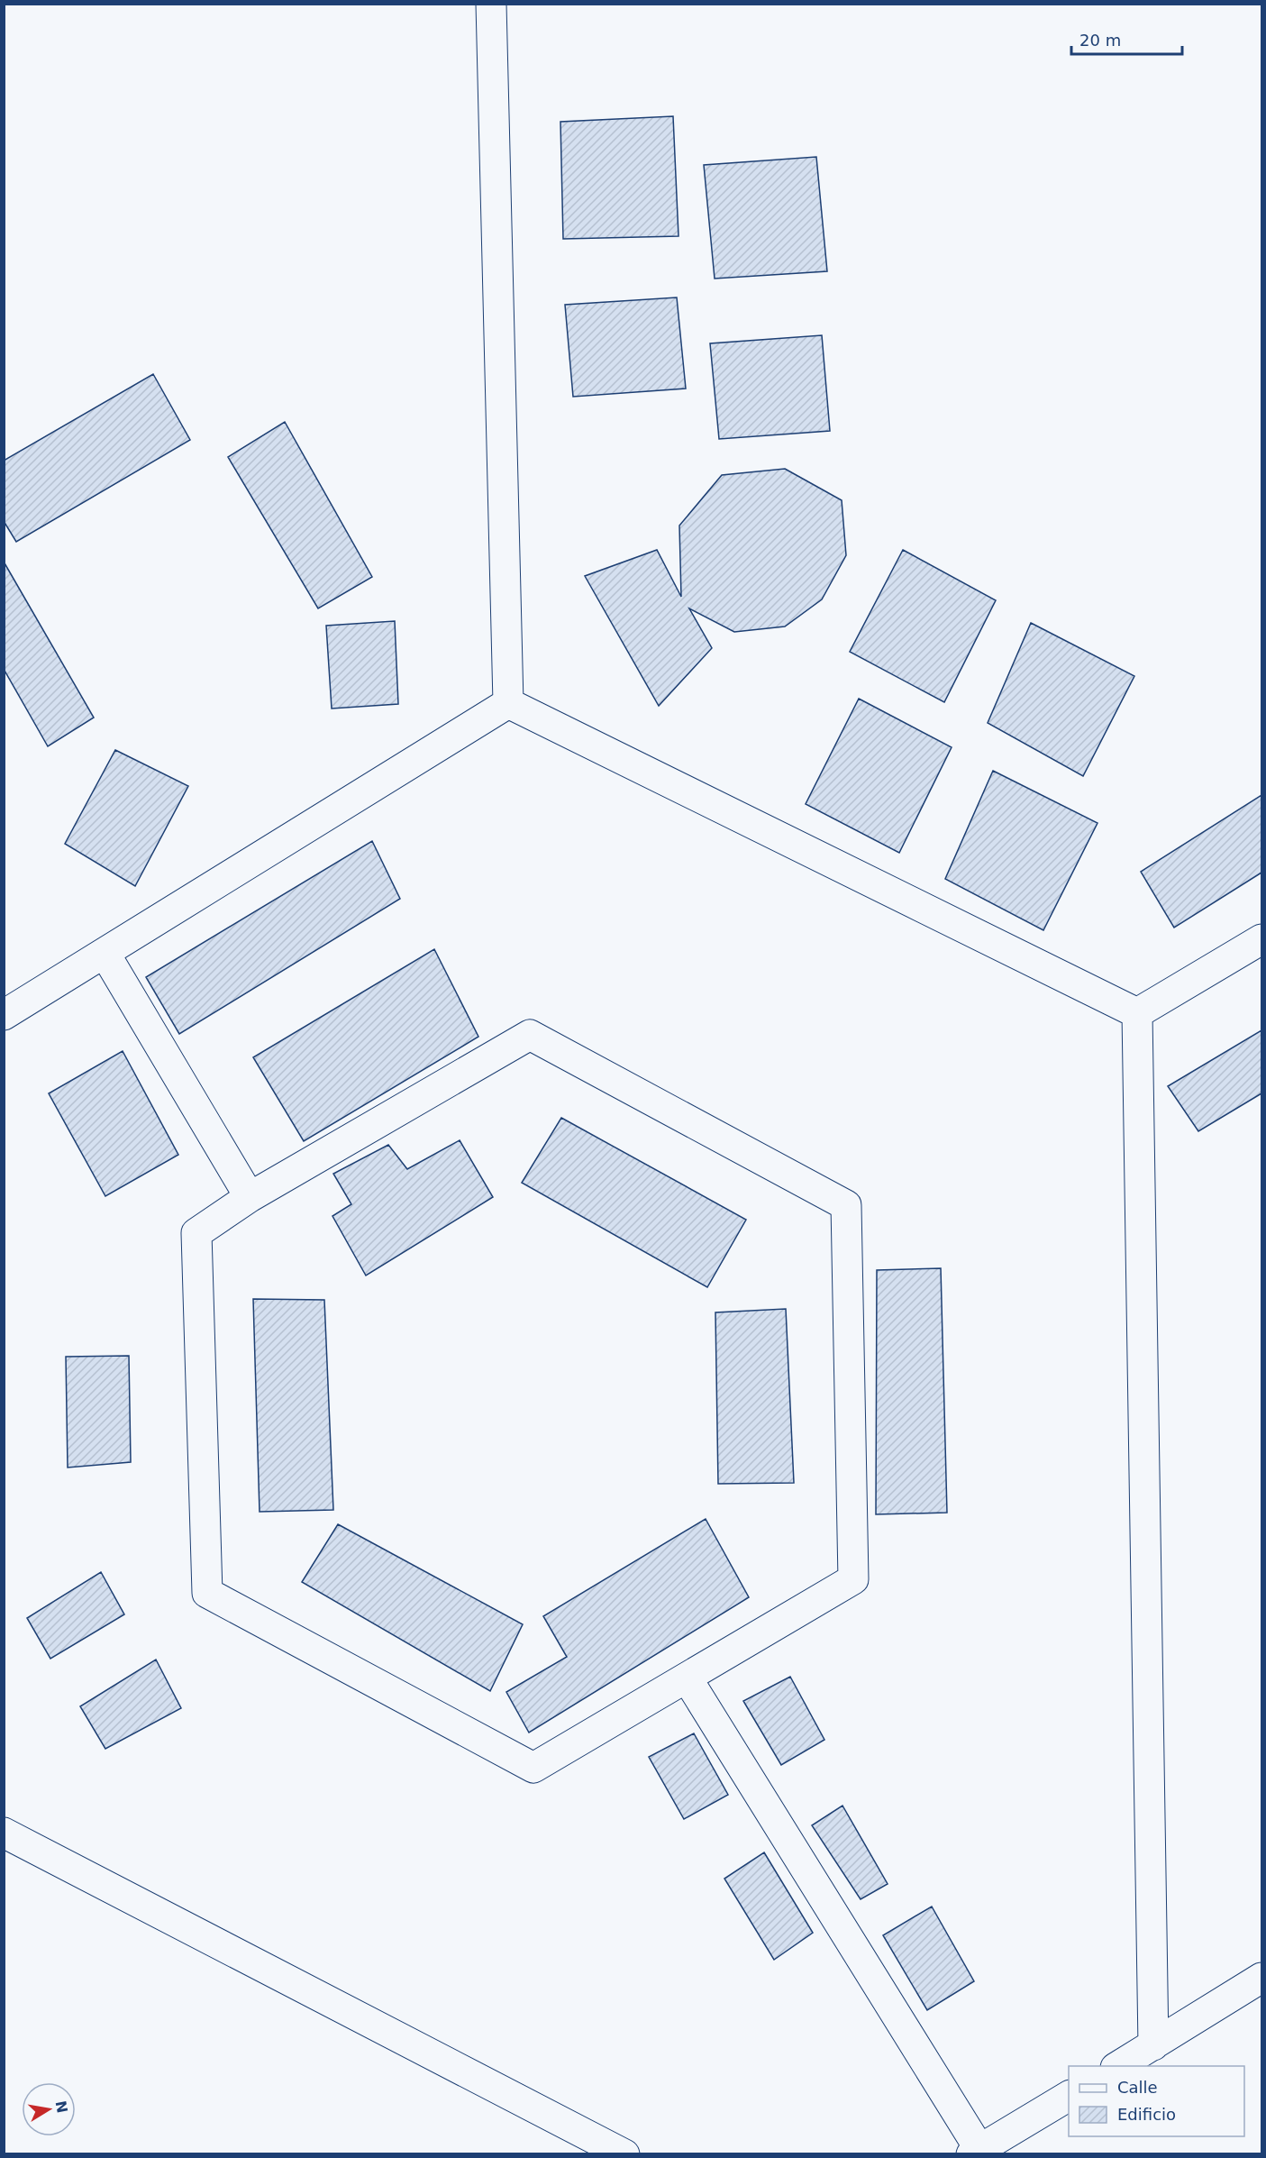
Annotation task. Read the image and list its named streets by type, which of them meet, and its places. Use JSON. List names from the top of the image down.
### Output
{
  "legend": ["Calle", "Edificio"],
  "scale_bar": "20 m",
  "north": "right"
}
